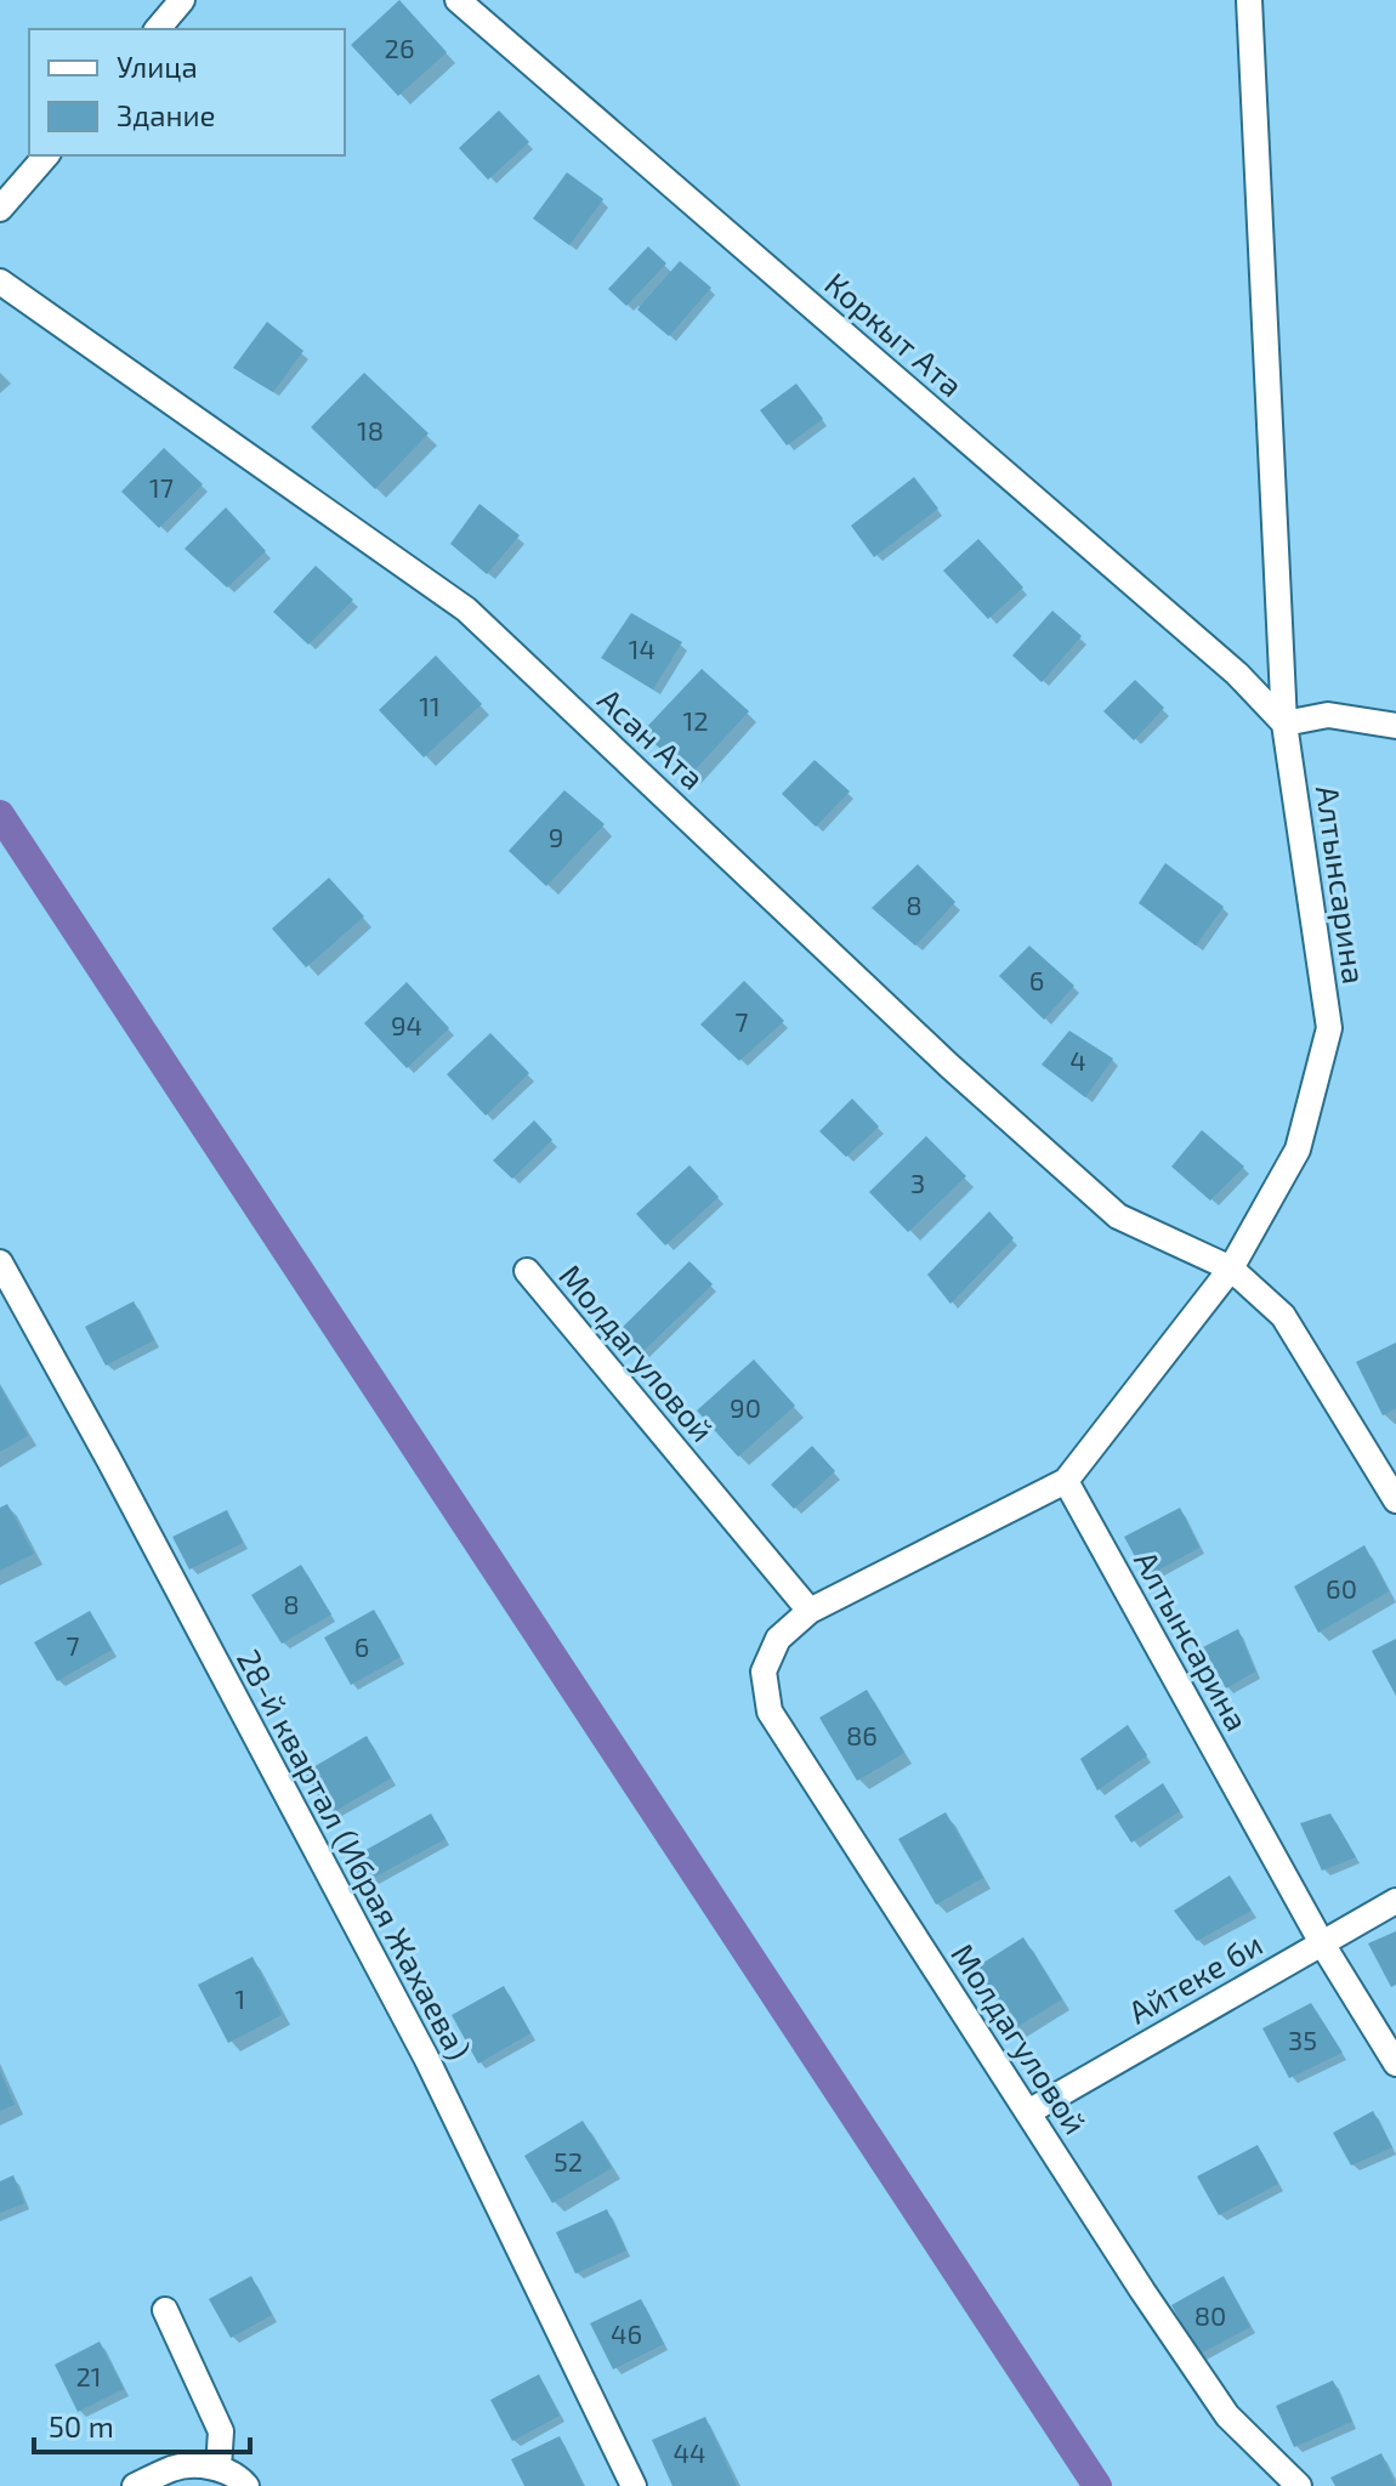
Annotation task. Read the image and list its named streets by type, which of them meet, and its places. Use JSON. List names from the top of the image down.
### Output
{
  "streets": {
    "street": [
      "Коркыт Ата",
      "Асан Ата",
      "Алтынсарина",
      "Молдагуловой",
      "28-й квартал (Ибрая Жахаева)",
      "Айтеке би"
    ]
  },
  "crossings": [
    ["Коркыт Ата", "Алтынсарина"],
    ["Асан Ата", "Алтынсарина"],
    ["Алтынсарина", "Молдагуловой"],
    ["Алтынсарина", "Айтеке би"],
    ["Молдагуловой", "Айтеке би"]
  ],
  "house_numbers": [
    "26",
    "18",
    "17",
    "14",
    "11",
    "12",
    "9",
    "8",
    "6",
    "7",
    "94",
    "4",
    "3",
    "90",
    "60",
    "8",
    "7",
    "6",
    "86",
    "1",
    "35",
    "52",
    "80",
    "46",
    "21",
    "44"
  ],
  "legend": ["Улица", "Здание"],
  "scale_bar": "50 m"
}
